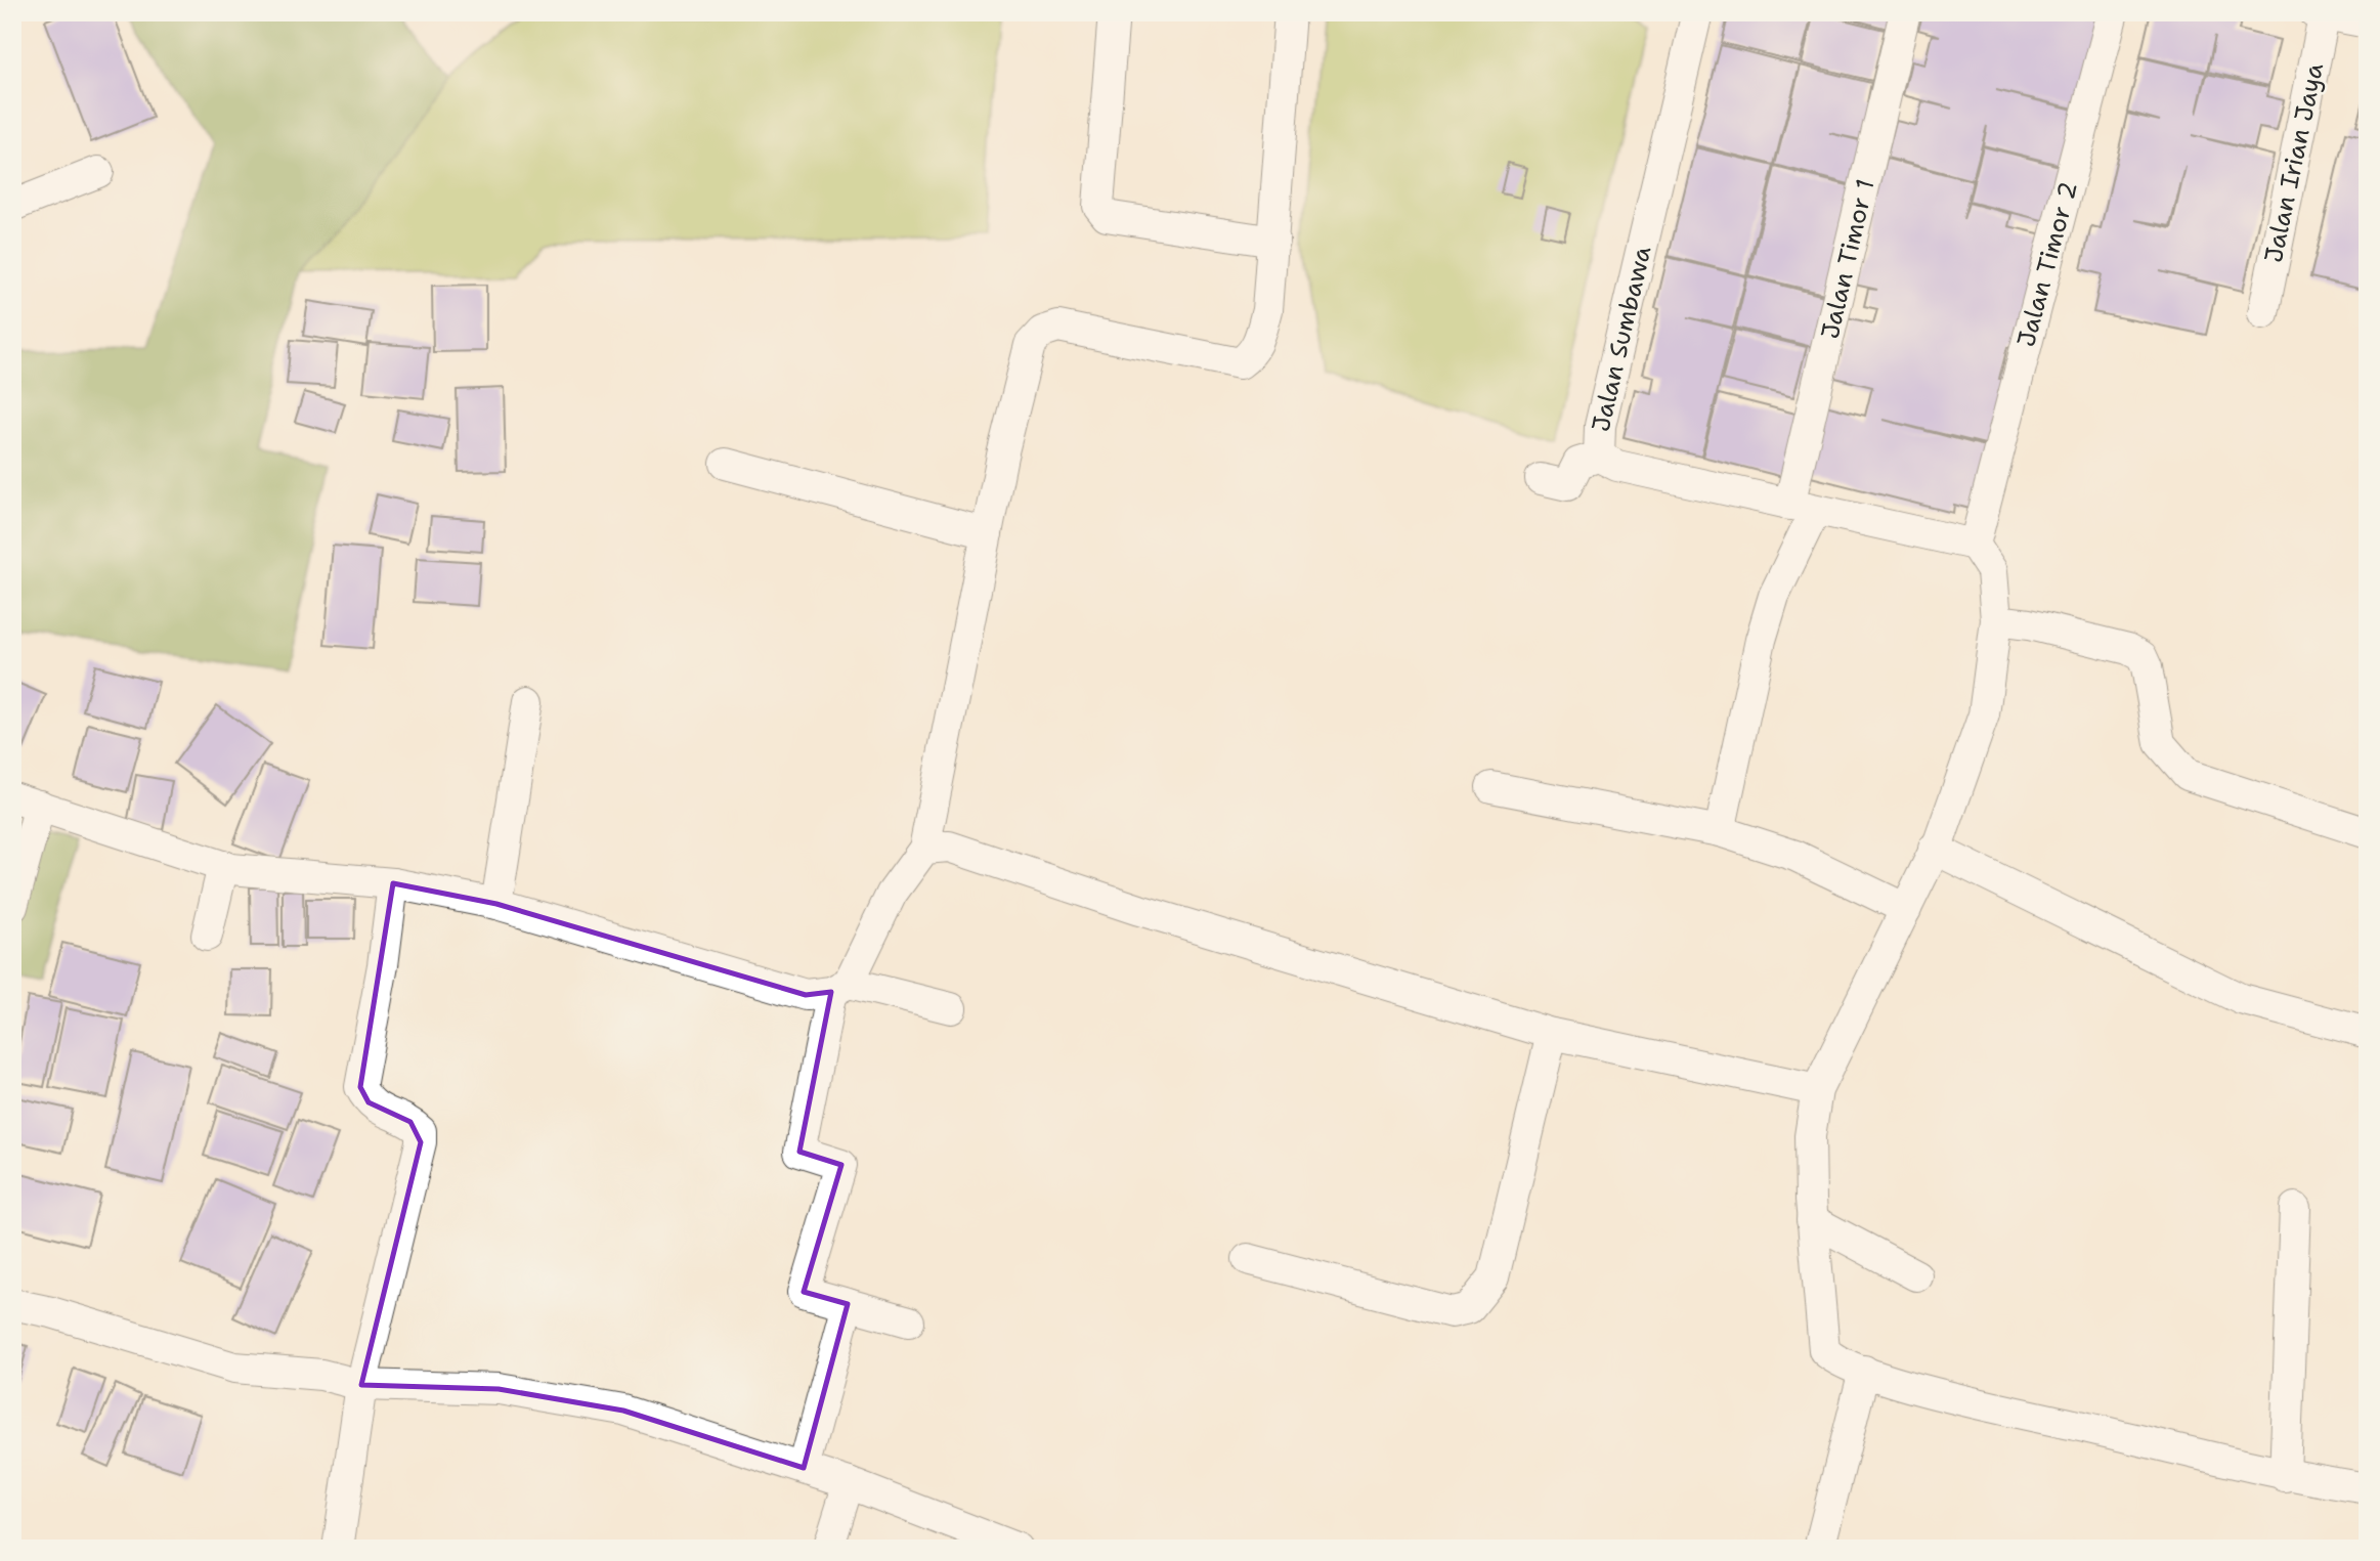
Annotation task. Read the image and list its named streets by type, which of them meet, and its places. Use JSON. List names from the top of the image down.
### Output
{
  "streets": {
    "street": [
      "Jalan Irian Jaya",
      "Jalan Timor 1",
      "Jalan Timor 2",
      "Jalan Sumbawa"
    ]
  },
  "crossings": [
    ["Jalan Timor 1", "Jalan Sumbawa"],
    ["Jalan Timor 2", "Jalan Sumbawa"]
  ]
}
